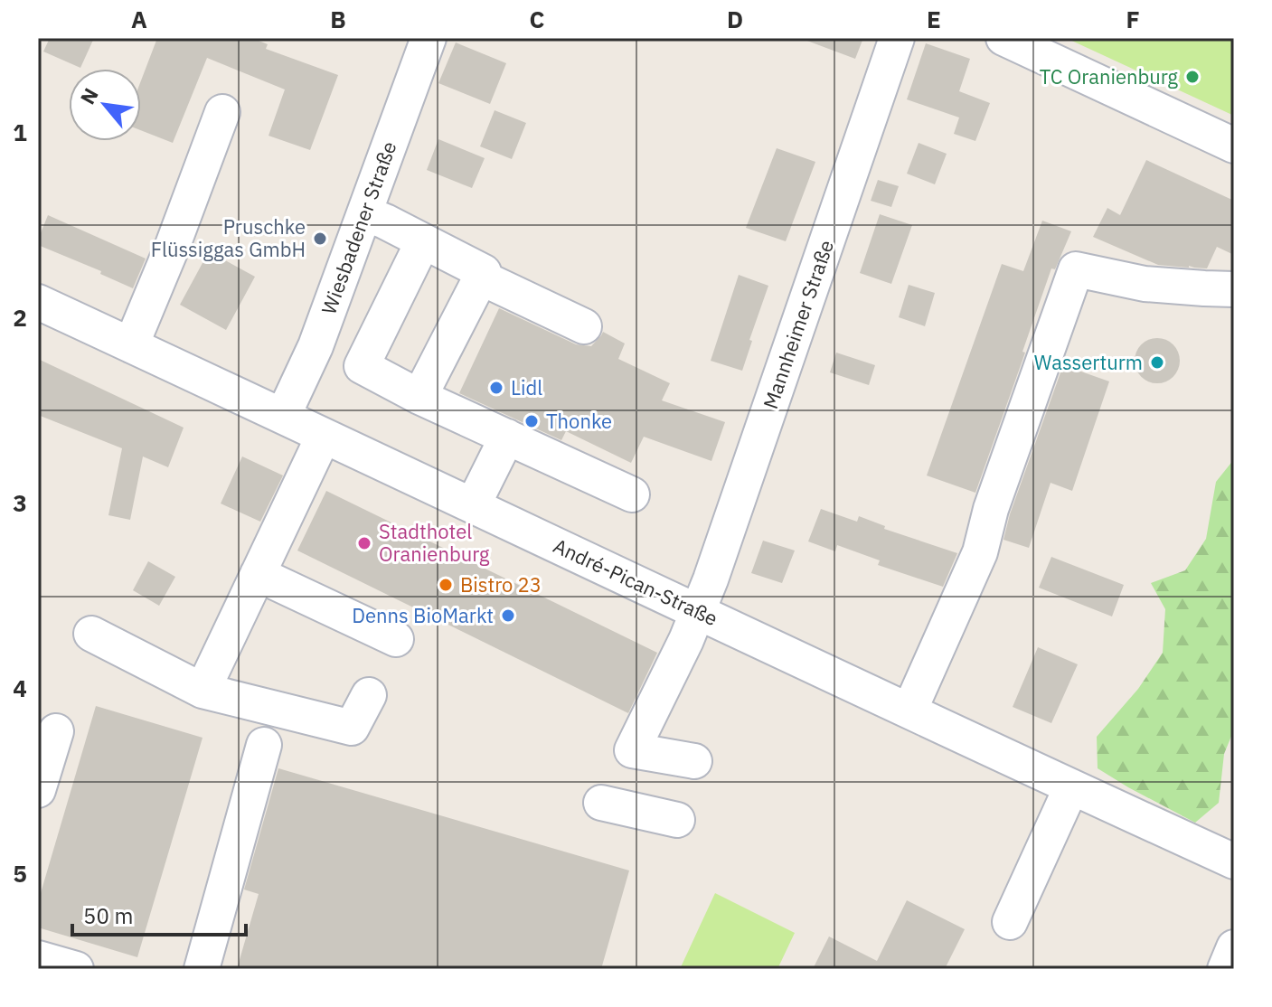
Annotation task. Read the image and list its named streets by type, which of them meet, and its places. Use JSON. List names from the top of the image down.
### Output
{
  "streets": {
    "street": ["Wiesbadener Straße", "Mannheimer Straße", "André-Pican-Straße"]
  },
  "crossings": [
    ["Wiesbadener Straße", "André-Pican-Straße"],
    ["Mannheimer Straße", "André-Pican-Straße"]
  ],
  "places": [
    "TC Oranienburg",
    "Pruschke Flüssiggas GmbH",
    "Wasserturm",
    "Lidl",
    "Thonke",
    "Stadthotel Oranienburg",
    "Bistro 23",
    "Denns BioMarkt"
  ],
  "scale_bar": "50 m",
  "north": "top left",
  "grid": {
    "columns": [
      "A",
      "B",
      "C",
      "D",
      "E",
      "F"
    ],
    "rows": [
      "1",
      "2",
      "3",
      "4",
      "5"
    ]
  }
}
